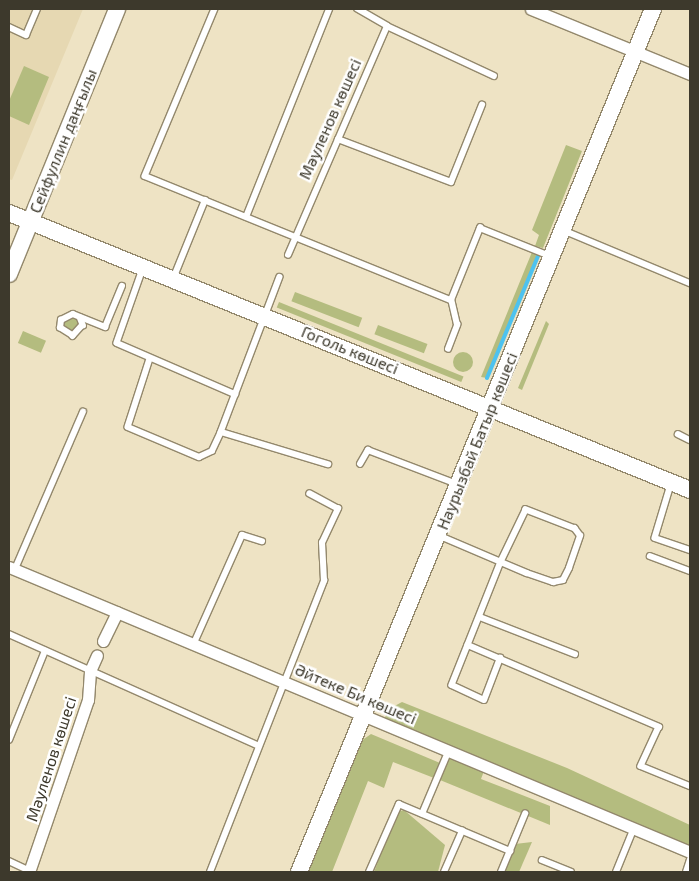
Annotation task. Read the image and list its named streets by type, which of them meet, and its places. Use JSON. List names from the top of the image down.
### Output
{
  "streets": {
    "main road": ["Сейфуллин даңғылы", "Гоголь көшесі", "Наурызбай Батыр көшесі"],
    "street": ["Мәуленов көшесі", "Әйтеке Би көшесі"]
  },
  "crossings": [
    ["Сейфуллин даңғылы", "Гоголь көшесі"],
    ["Гоголь көшесі", "Наурызбай Батыр көшесі"],
    ["Наурызбай Батыр көшесі", "Әйтеке Би көшесі"]
  ]
}
